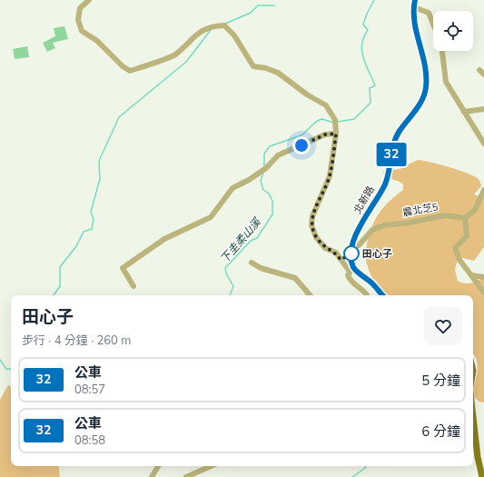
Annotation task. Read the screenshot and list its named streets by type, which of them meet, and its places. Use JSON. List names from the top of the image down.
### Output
{
  "streets": {
    "main road": ["北新路"],
    "street": ["農北芝5"]
  },
  "crossings": [
    ["北新路", "農北芝5"]
  ],
  "water": ["下圭柔山溪"],
  "places": ["田心子"],
  "lines": ["bus line 32"],
  "page": {
    "on_map": "32",
    "heading": ["田心子", "步行 · 4 分鐘 · 260 m"],
    "list": [
      {
        "mark": "32",
        "name": "公車",
        "note": "08:57",
        "value": "5 分鐘"
      },
      {
        "mark": "32",
        "name": "公車",
        "note": "08:58",
        "value": "6 分鐘"
      }
    ]
  }
}
